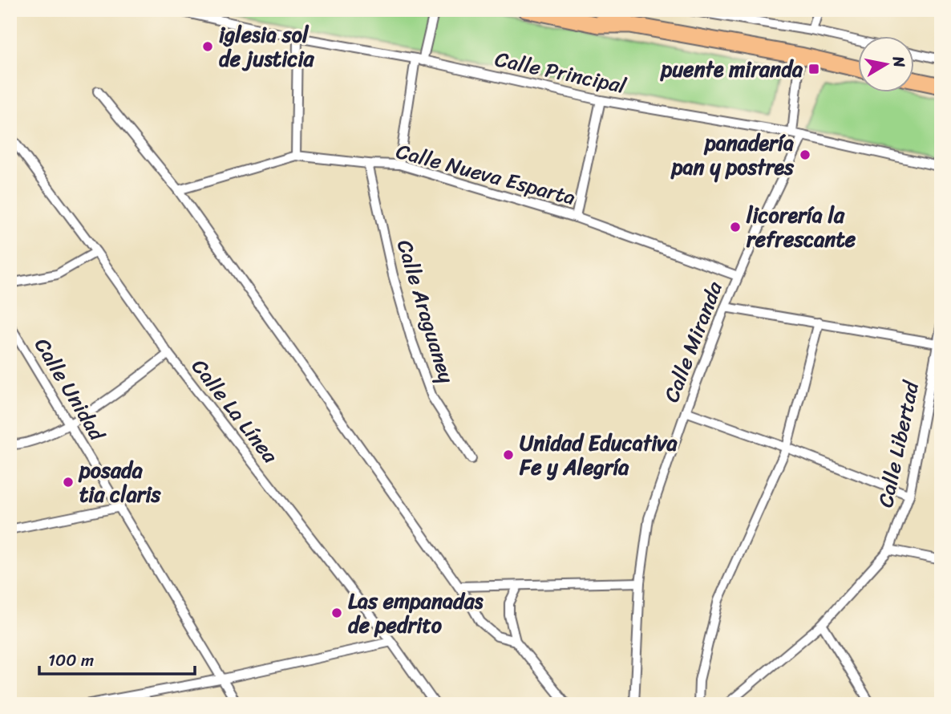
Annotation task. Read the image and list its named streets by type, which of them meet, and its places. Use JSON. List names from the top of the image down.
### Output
{
  "streets": {
    "street": [
      "Calle Principal",
      "Calle Nueva Esparta",
      "Calle Araguaney",
      "Calle Miranda",
      "Calle Unidad",
      "Calle La Línea",
      "Calle Libertad"
    ]
  },
  "crossings": [
    ["Calle Principal", "Calle Miranda"],
    ["Calle Nueva Esparta", "Calle Araguaney"],
    ["Calle Nueva Esparta", "Calle Miranda"]
  ],
  "places": {
    "other": [
      "iglesia sol de justicia",
      "panadería pan y postres",
      "licorería la refrescante",
      "Unidad Educativa Fe y Alegría",
      "posada tia claris",
      "Las empanadas de pedrito"
    ],
    "transit": ["puente miranda"]
  },
  "scale_bar": "100 m",
  "north": "right"
}
